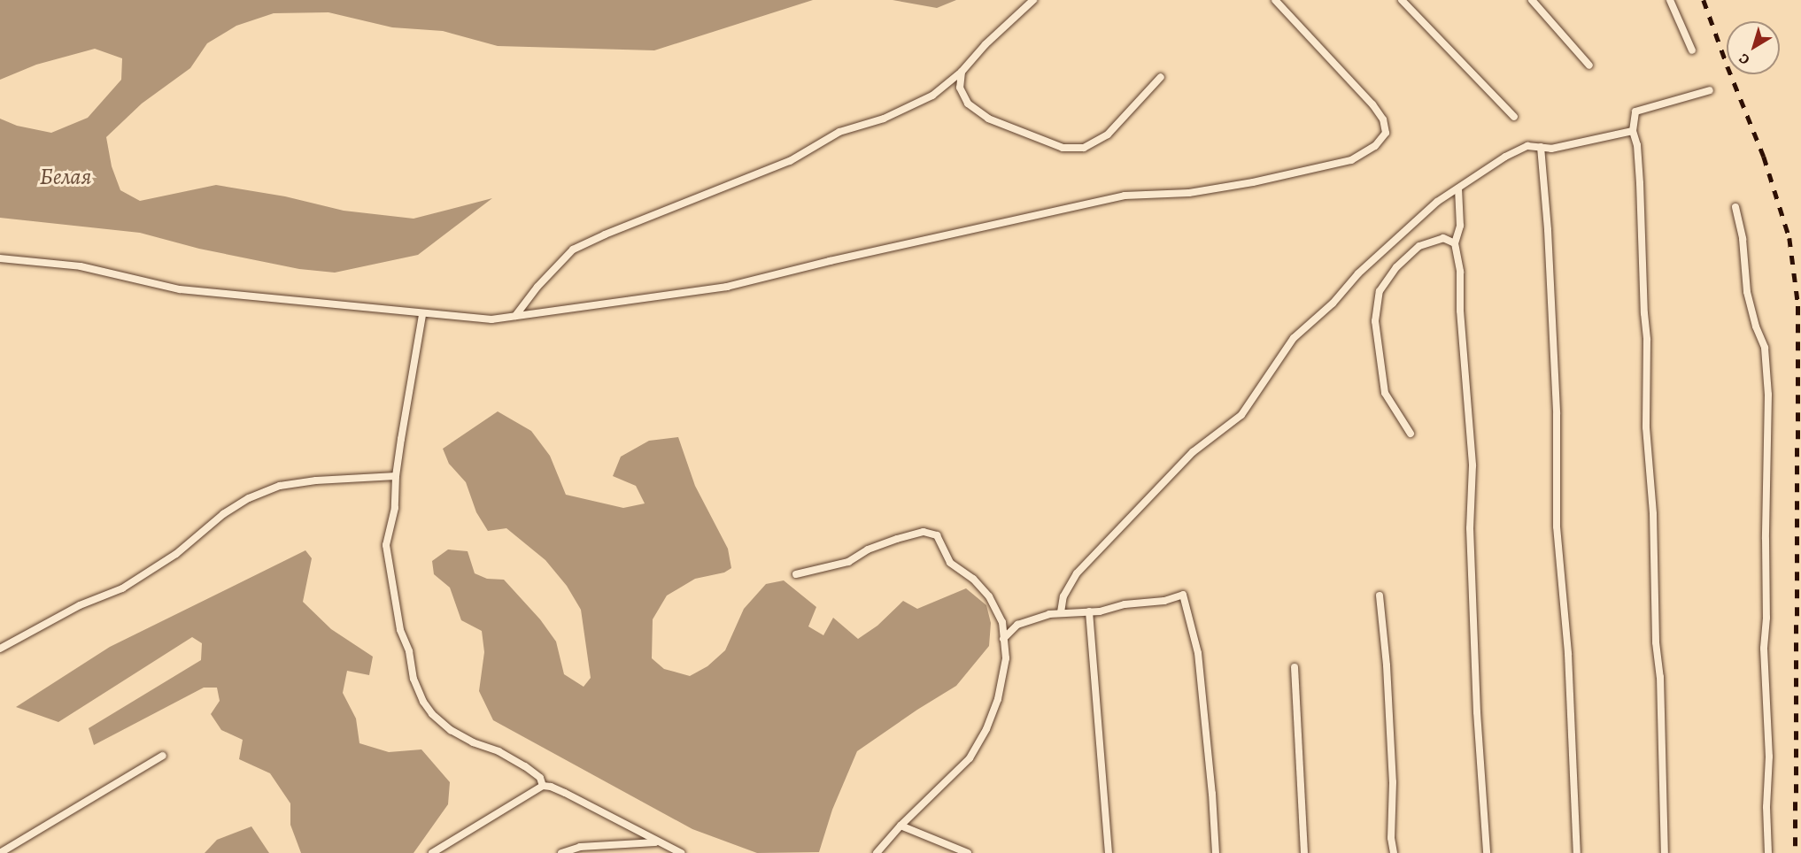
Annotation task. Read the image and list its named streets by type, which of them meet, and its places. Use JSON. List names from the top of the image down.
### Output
{
  "water": ["Белая"],
  "north": "bottom left"
}
